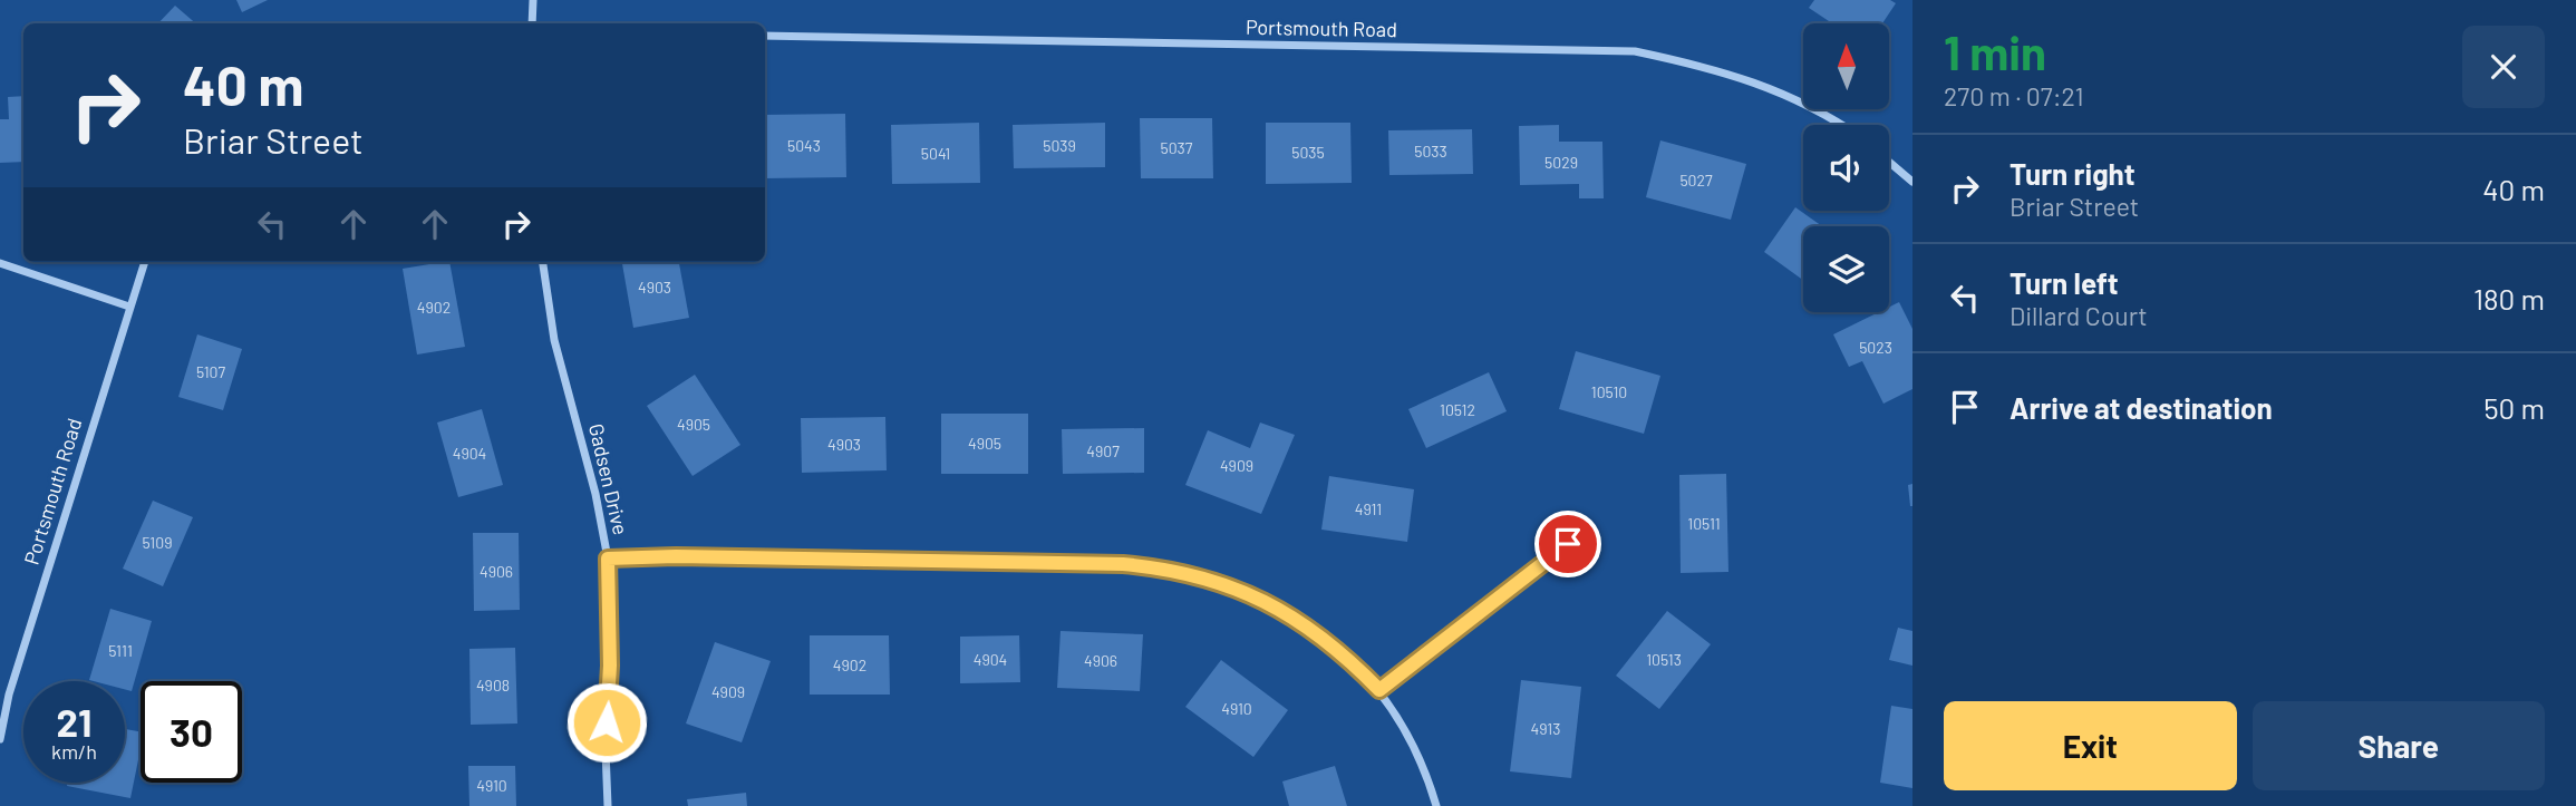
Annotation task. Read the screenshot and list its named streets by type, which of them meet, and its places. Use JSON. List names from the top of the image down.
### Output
{
  "streets": {
    "street": ["Portsmouth Road", "Gadsen Drive"]
  },
  "house_numbers": [
    "5043",
    "5039",
    "5037",
    "5033",
    "5035",
    "5041",
    "5029",
    "5027",
    "4903",
    "4902",
    "5023",
    "5107",
    "10510",
    "10512",
    "4905",
    "4905",
    "4903",
    "4907",
    "4904",
    "4909",
    "4911",
    "10511",
    "5109",
    "4906",
    "5111",
    "4904",
    "10513",
    "4906",
    "4902",
    "4908",
    "4909",
    "4910",
    "4913",
    "4910"
  ],
  "north": "top",
  "page": {
    "heading": ["1 min", "270 m · 07:21"],
    "turn": ["40 m", "Briar Street"],
    "list": [
      {
        "name": "Turn right",
        "note": "Briar Street",
        "value": "40 m"
      },
      {
        "name": "Turn left",
        "note": "Dillard Court",
        "value": "180 m"
      },
      {
        "name": "Arrive at destination",
        "value": "50 m"
      }
    ],
    "speed": "21 km/h",
    "limit": "30",
    "buttons": ["Exit", "Share"]
  }
}
